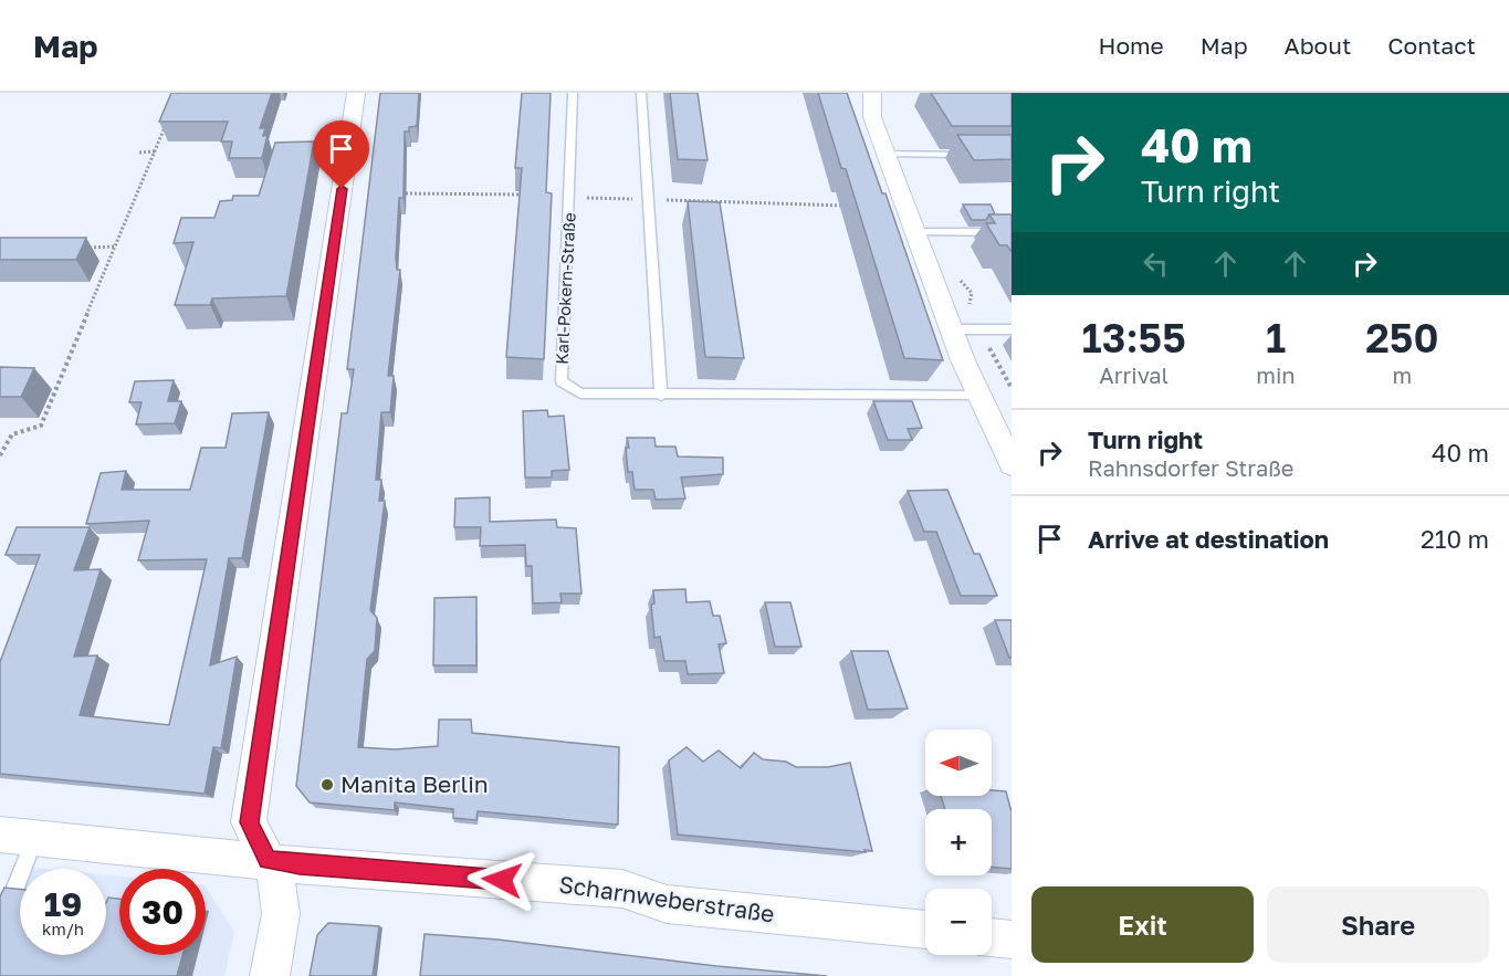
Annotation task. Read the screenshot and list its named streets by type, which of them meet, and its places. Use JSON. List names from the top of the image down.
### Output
{
  "streets": {
    "street": ["Scharnweberstraße"],
    "lane": ["Karl-Pokern-Straße"]
  },
  "places": ["Manita Berlin"],
  "north": "left",
  "page": {
    "header": "Map",
    "nav": [
      "Home",
      "Map",
      "About",
      "Contact"
    ],
    "turn": ["40 m", "Turn right"],
    "eta": [
      "13:55",
      "Arrival",
      "1",
      "min",
      "250",
      "m"
    ],
    "list": [
      {
        "name": "Turn right",
        "note": "Rahnsdorfer Straße",
        "value": "40 m"
      },
      {
        "name": "Arrive at destination",
        "value": "210 m"
      }
    ],
    "map_buttons": ["+", "−"],
    "speed": "19 km/h",
    "limit": "30",
    "buttons": ["Exit", "Share"]
  }
}
